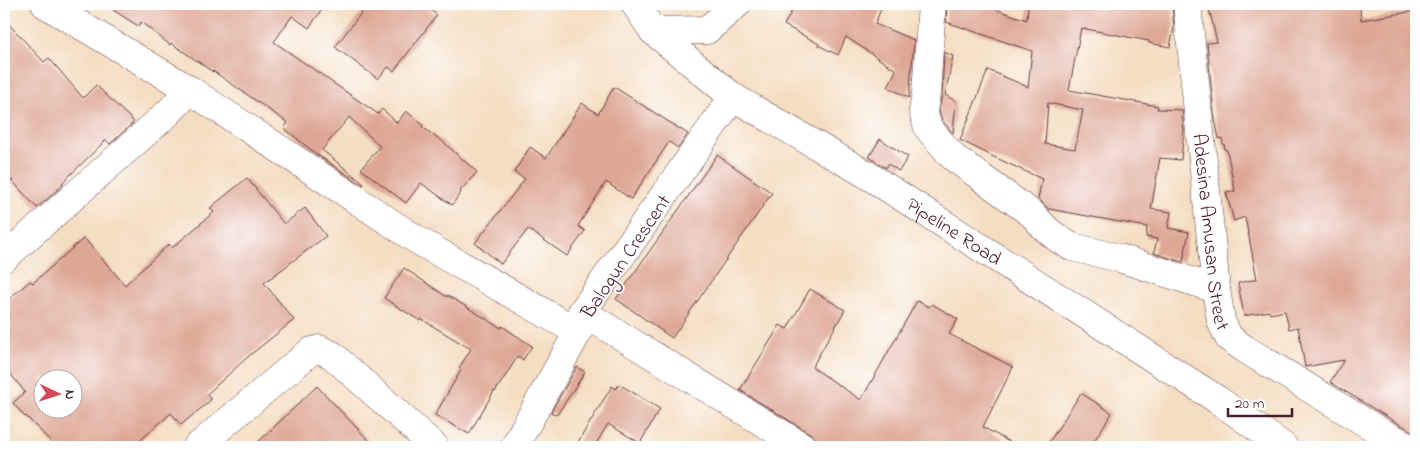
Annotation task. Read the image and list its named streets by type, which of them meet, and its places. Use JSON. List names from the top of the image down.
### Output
{
  "streets": {
    "street": ["Pipeline Road", "Adesina Amusan Street", "Balogun Crescent"]
  },
  "crossings": [
    ["Pipeline Road", "Balogun Crescent"]
  ],
  "scale_bar": "20 m",
  "north": "right"
}
